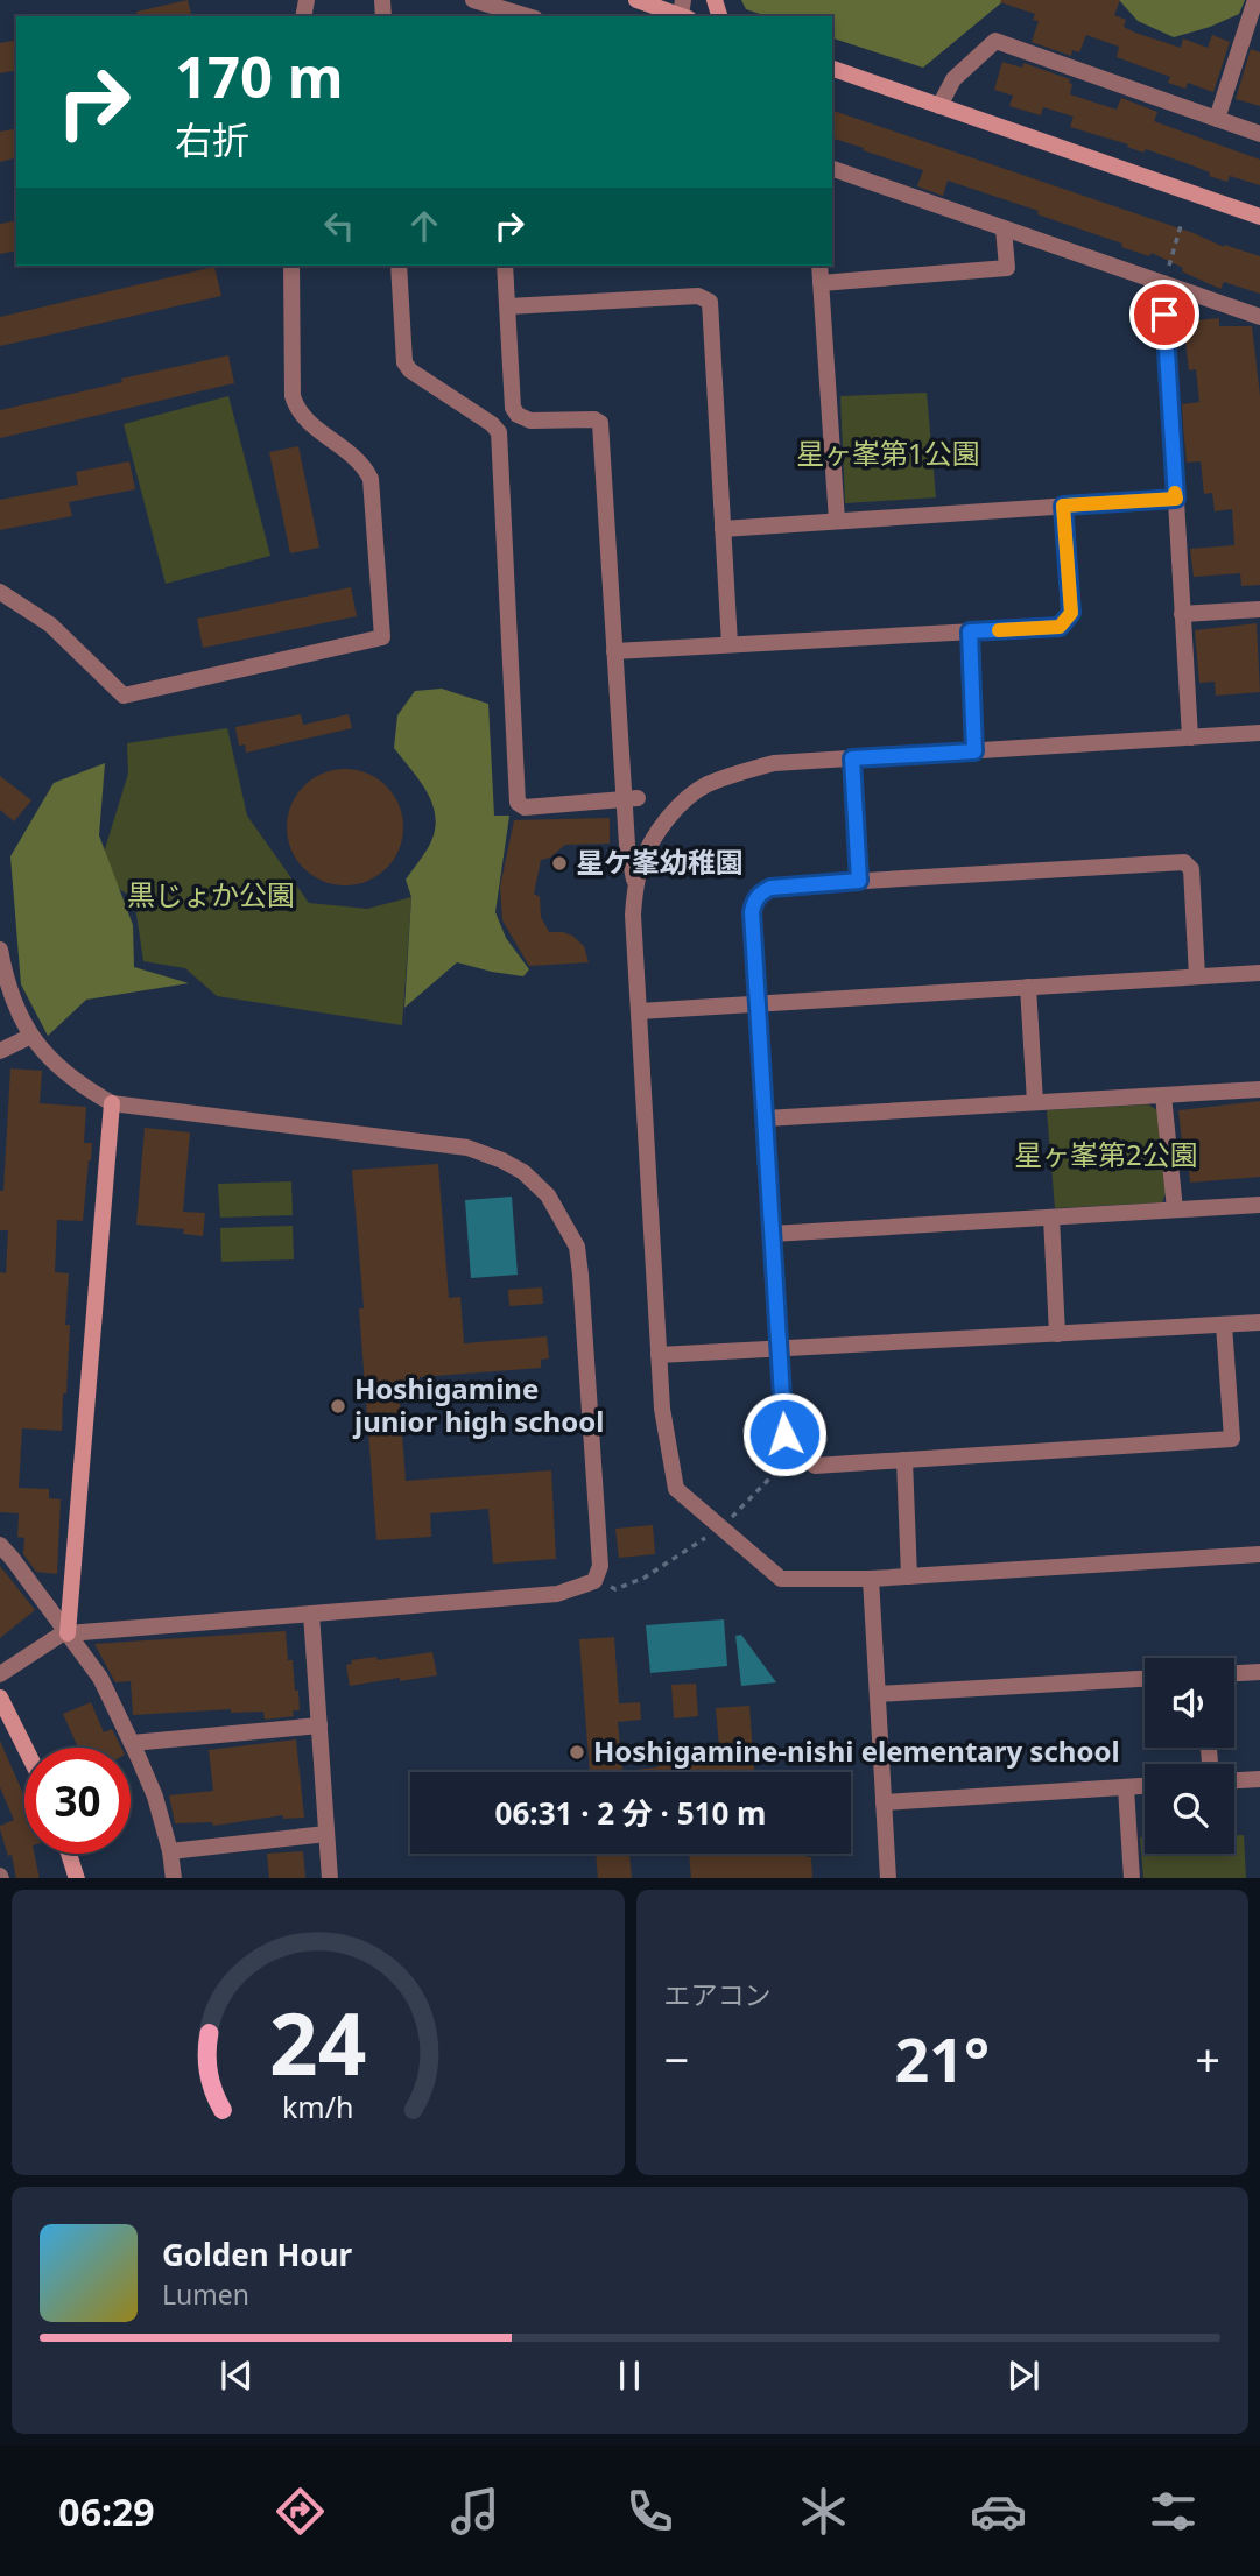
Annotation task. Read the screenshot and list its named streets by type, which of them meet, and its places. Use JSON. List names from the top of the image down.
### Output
{
  "parks": ["星ヶ峯第1公園", "黒じょか公園", "星ヶ峯第2公園"],
  "places": ["星ケ峯幼稚園", "Hoshigamine junior high school", "Hoshigamine-nishi elementary school"],
  "page": {
    "turn": ["170 m", "右折"],
    "limit": "30",
    "trip": "06:31 · 2 分 · 510 m",
    "tile": "エアコン",
    "heat": ["−", "21°", "+"],
    "song": ["Golden Hour", "Lumen"],
    "tabs": "06:29",
    "gauge": ["24", "km/h"]
  }
}
